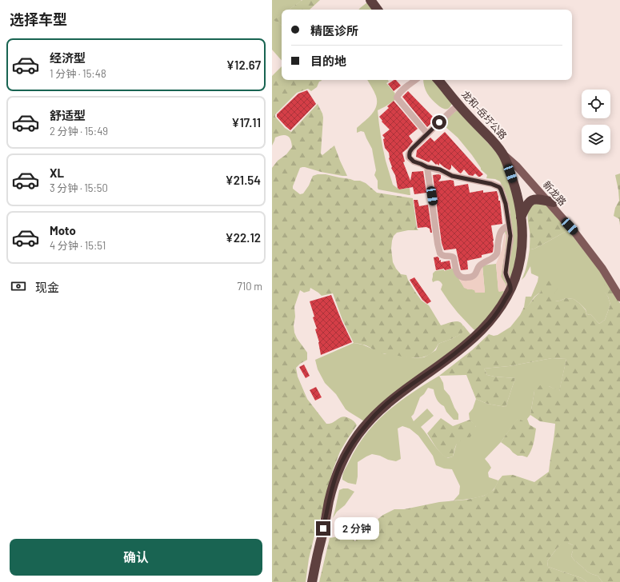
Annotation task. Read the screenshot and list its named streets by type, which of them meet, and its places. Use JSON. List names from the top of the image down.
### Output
{
  "streets": {
    "highway": ["龙和-岳圩公路"],
    "main road": ["新龙路"]
  },
  "crossings": [
    ["龙和-岳圩公路", "新龙路"]
  ],
  "page": {
    "heading": "选择车型",
    "banner": ["精医诊所", "目的地"],
    "list": [
      {
        "name": "经济型",
        "note": "1 分钟 · 15:48",
        "value": "¥12.67"
      },
      {
        "name": "舒适型",
        "note": "2 分钟 · 15:49",
        "value": "¥17.11"
      },
      {
        "name": "XL",
        "note": "3 分钟 · 15:50",
        "value": "¥21.54"
      },
      {
        "name": "Moto",
        "note": "4 分钟 · 15:51",
        "value": "¥22.12"
      }
    ],
    "pay": ["现金", "710 m"],
    "bubble": "2 分钟",
    "buttons": "确认"
  }
}
